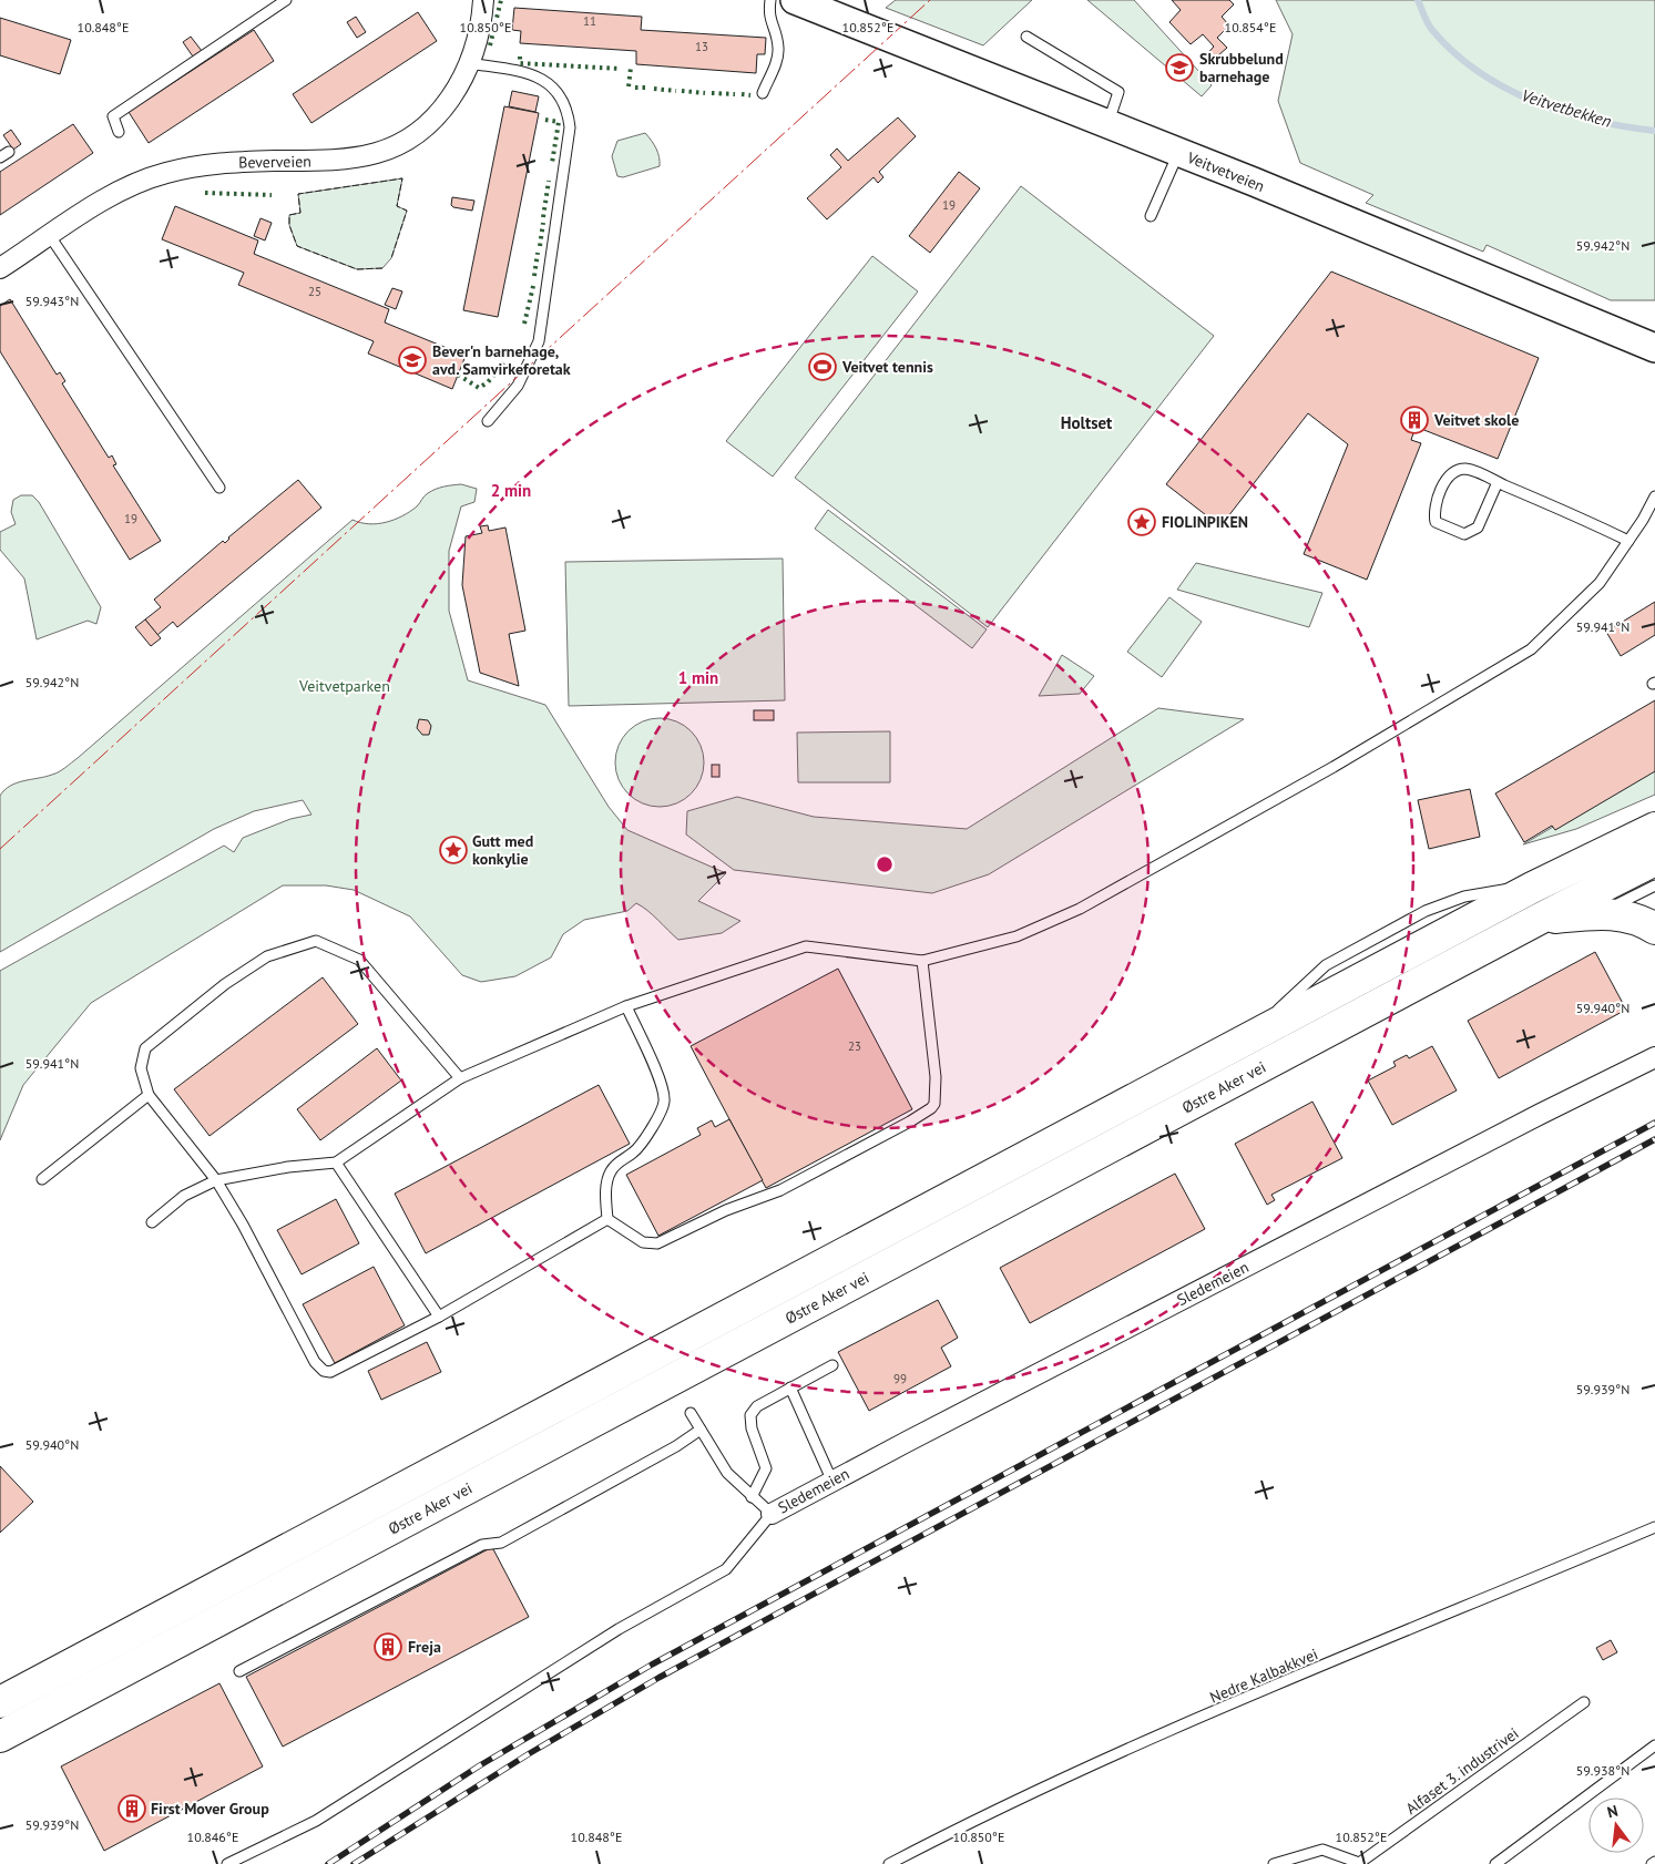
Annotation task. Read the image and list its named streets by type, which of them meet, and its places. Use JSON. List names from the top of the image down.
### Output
{
  "streets": {
    "highway": ["Østre Aker vei"],
    "street": ["Beverveien", "Veitvetveien", "Sledemeien"],
    "lane": ["Nedre Kalbakkvei", "Alfaset 3. industrivei"]
  },
  "districts": ["Holtset"],
  "water": ["Veitvetbekken"],
  "parks": ["Veitvetparken"],
  "places": {
    "school or university": ["Skrubbelund barnehage", "Bever'n barnehage, avd. Samvirkeforetak"],
    "sports": ["Veitvet tennis"],
    "building": ["Veitvet skole", "Freja", "First Mover Group"],
    "place": ["FIOLINPIKEN", "Gutt med konkylie"]
  },
  "house_numbers": [
    "11",
    "13",
    "19",
    "25",
    "19",
    "23",
    "99"
  ],
  "north": "top",
  "coordinates": [
    "10.848°E",
    "10.850°E",
    "10.852°E",
    "10.854°E",
    "59.942°N",
    "59.943°N",
    "59.941°N",
    "59.940°N",
    "59.939°N",
    "59.938°N",
    "10.846°E"
  ],
  "rings": ["2 min", "1 min"]
}
